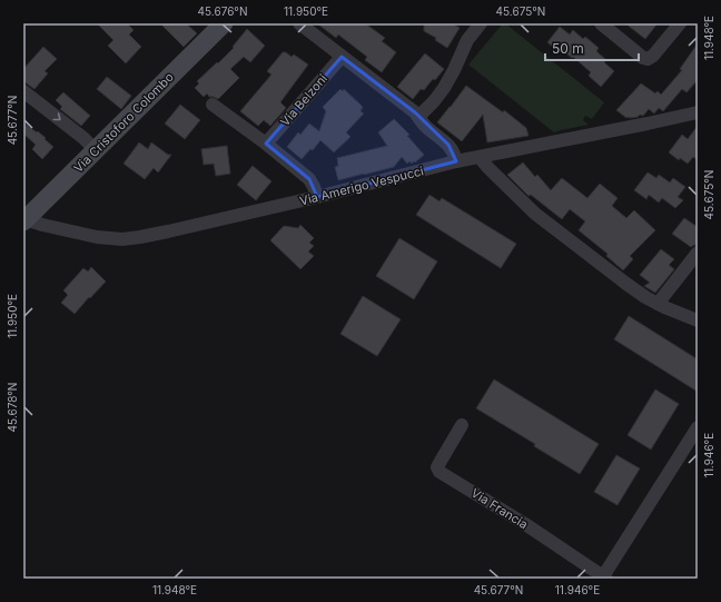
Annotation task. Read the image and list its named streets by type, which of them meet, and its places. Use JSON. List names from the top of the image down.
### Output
{
  "streets": {
    "street": [
      "Via Belzoni",
      "Via Cristoforo Colombo",
      "Via Amerigo Vespucci",
      "Via Francia"
    ]
  },
  "crossings": [
    ["Via Cristoforo Colombo", "Via Amerigo Vespucci"]
  ],
  "scale_bar": "50 m",
  "coordinates": [
    "45.676°N",
    "11.950°E",
    "45.675°N",
    "11.948°E",
    "45.677°N",
    "45.678°N",
    "11.946°E"
  ]
}
